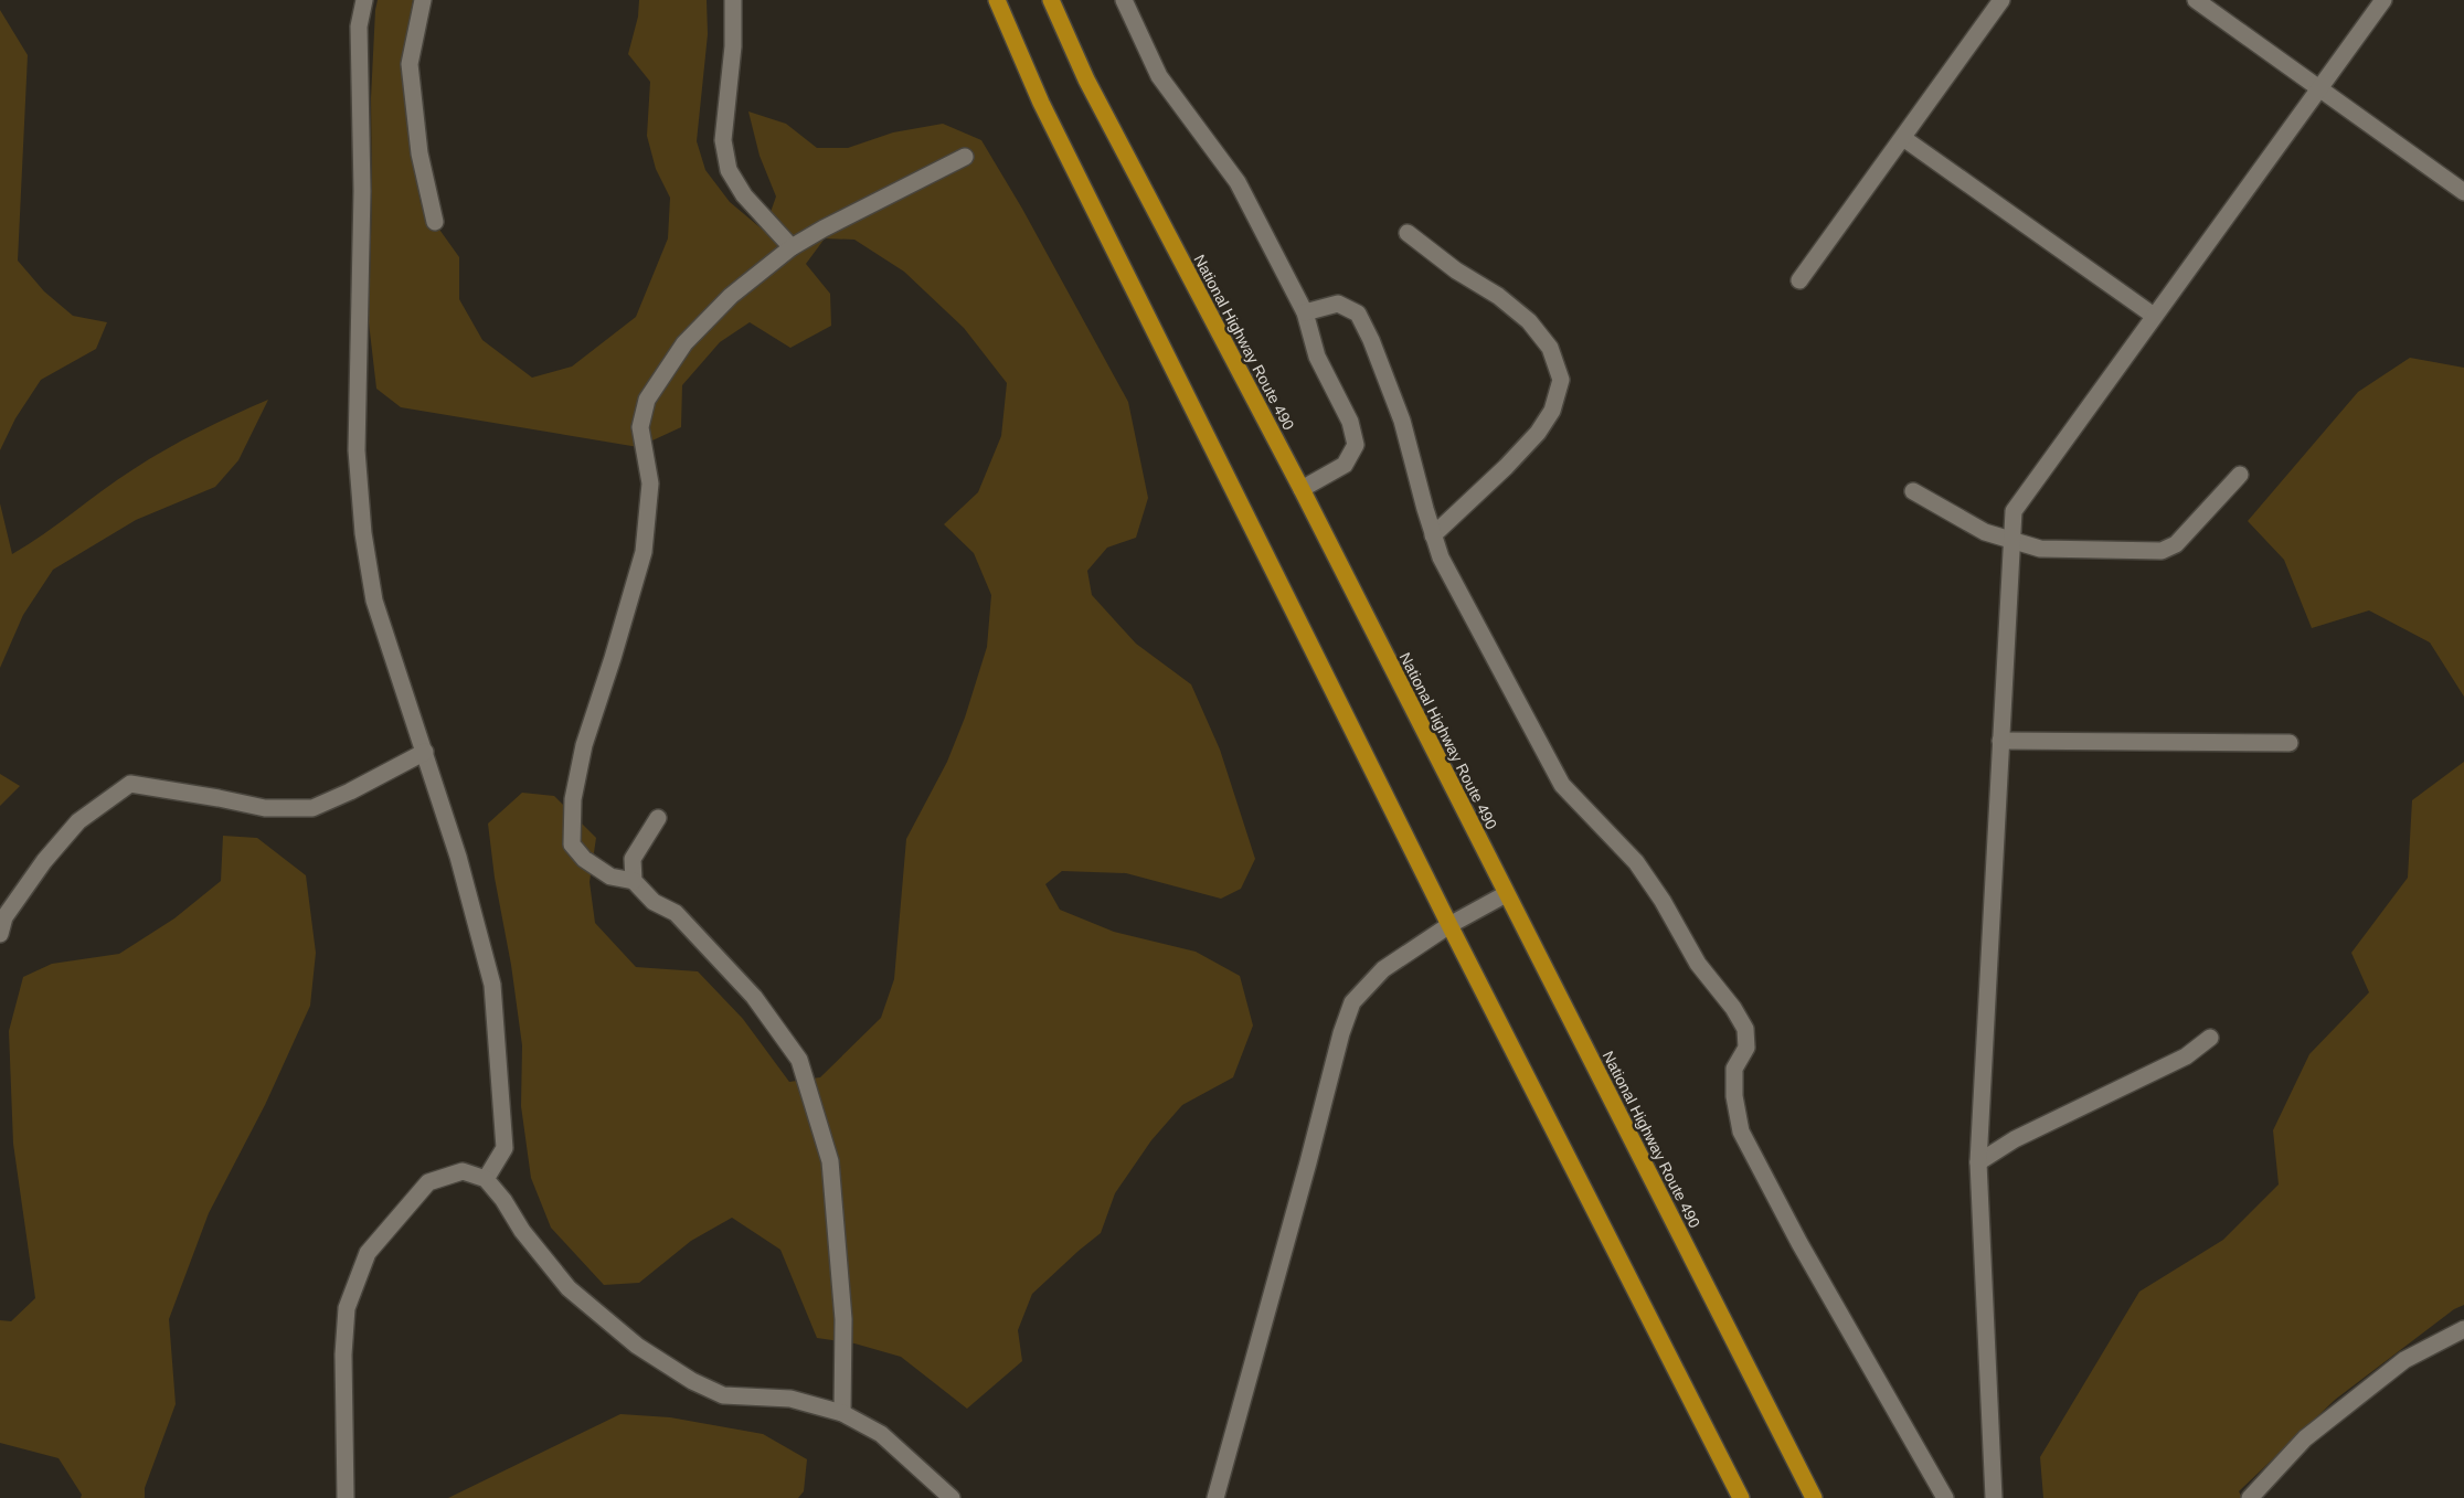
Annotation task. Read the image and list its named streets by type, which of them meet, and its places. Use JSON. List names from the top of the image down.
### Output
{
  "streets": {
    "highway": ["National Highway Route 490"]
  }
}
